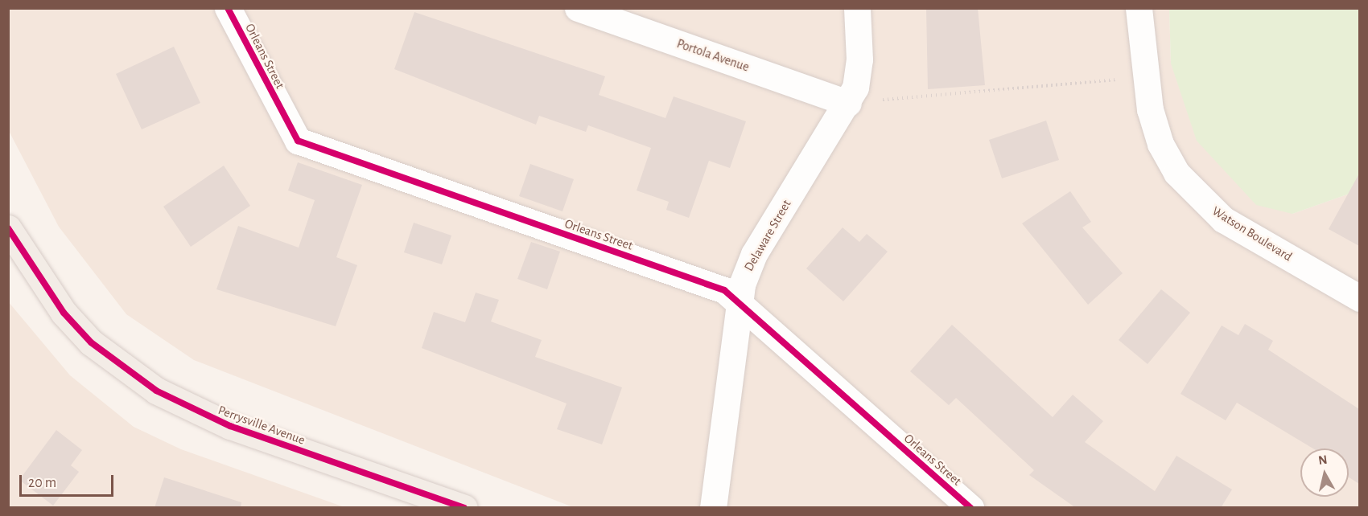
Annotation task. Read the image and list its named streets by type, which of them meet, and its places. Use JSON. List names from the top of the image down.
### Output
{
  "streets": {
    "main road": ["Perrysville Avenue"],
    "street": [
      "Portola Avenue",
      "Orleans Street",
      "Watson Boulevard",
      "Delaware Street"
    ]
  },
  "crossings": [
    ["Portola Avenue", "Delaware Street"],
    ["Orleans Street", "Delaware Street"]
  ],
  "scale_bar": "20 m",
  "north": "top"
}
